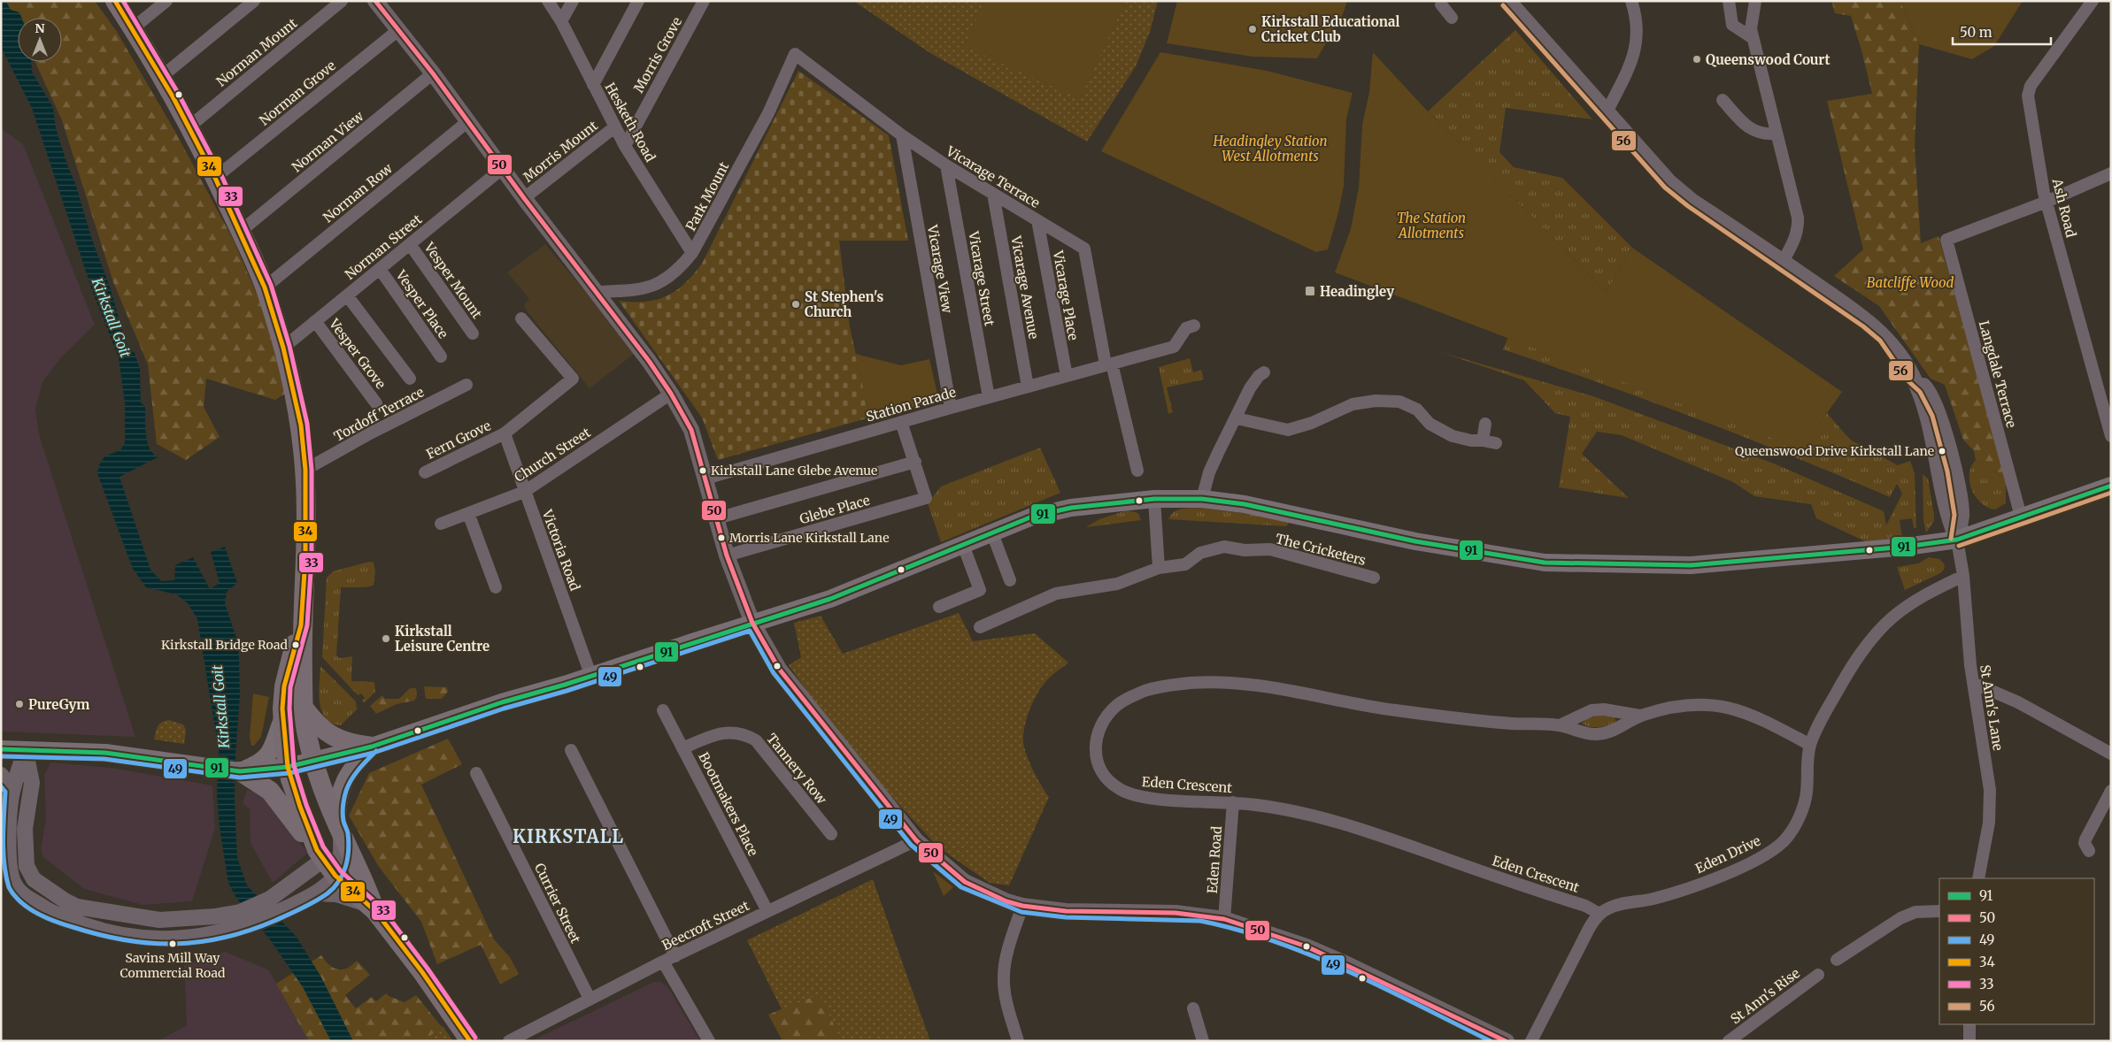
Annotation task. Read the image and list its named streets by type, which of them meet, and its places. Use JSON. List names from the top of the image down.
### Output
{
  "streets": {
    "street": [
      "Norman Mount",
      "Morris Grove",
      "Norman Grove",
      "Hesketh Road",
      "Norman View",
      "Morris Mount",
      "Vicarage Terrace",
      "Norman Row",
      "Park Mount",
      "Ash Road",
      "Norman Street",
      "Vicarage View",
      "Vicarage Street",
      "Vesper Mount",
      "Vicarage Avenue",
      "Vicarage Place",
      "Vesper Place",
      "Vesper Grove",
      "Langdale Terrace",
      "Station Parade",
      "Tordoff Terrace",
      "Fern Grove",
      "Church Street",
      "Glebe Place",
      "The Cricketers",
      "Victoria Road",
      "St Ann's Lane",
      "Tannery Row",
      "Eden Crescent",
      "Bootmakers Place",
      "Eden Drive",
      "Eden Road",
      "Currier Street",
      "Beecroft Street",
      "St Ann's Rise"
    ]
  },
  "crossings": [
    ["Morris Grove", "Hesketh Road"],
    ["Hesketh Road", "Morris Mount"],
    ["Hesketh Road", "Park Mount"],
    ["Vicarage Terrace", "Park Mount"],
    ["Vicarage Terrace", "Vicarage View"],
    ["Vicarage Terrace", "Vicarage Street"],
    ["Vicarage Terrace", "Vicarage Avenue"],
    ["Vicarage Terrace", "Vicarage Place"],
    ["Vicarage Terrace", "Station Parade"],
    ["Ash Road", "Langdale Terrace"],
    ["Norman Street", "Vesper Mount"],
    ["Norman Street", "Vesper Place"],
    ["Norman Street", "Vesper Grove"],
    ["Vicarage View", "Station Parade"],
    ["Vicarage Street", "Station Parade"],
    ["Vicarage Avenue", "Station Parade"],
    ["Vicarage Place", "Station Parade"],
    ["Fern Grove", "Victoria Road"],
    ["Church Street", "Victoria Road"],
    ["St Ann's Lane", "Eden Drive"],
    ["Tannery Row", "Bootmakers Place"],
    ["Eden Crescent", "Eden Drive"],
    ["Eden Crescent", "Eden Road"],
    ["Bootmakers Place", "Beecroft Street"],
    ["Currier Street", "Beecroft Street"]
  ],
  "districts": ["KIRKSTALL"],
  "water": ["Kirkstall Goit"],
  "parks": ["Headingley Station West Allotments", "The Station Allotments", "Batcliffe Wood"],
  "places": {
    "other": [
      "Kirkstall Educational Cricket Club",
      "Queenswood Court",
      "St Stephen's Church",
      "Queenswood Drive Kirkstall Lane",
      "Kirkstall Lane Glebe Avenue",
      "Morris Lane Kirkstall Lane",
      "Kirkstall Leisure Centre",
      "Kirkstall Bridge Road",
      "PureGym",
      "Savins Mill Way Commercial Road"
    ],
    "transit": ["Headingley"]
  },
  "lines": [
    "transit line 50",
    "transit line 34",
    "transit line 33",
    "transit line 56",
    "transit line 91",
    "transit line 49"
  ],
  "legend": [
    "91",
    "50",
    "49",
    "34",
    "33",
    "56"
  ],
  "scale_bar": "50 m",
  "north": "top"
}
